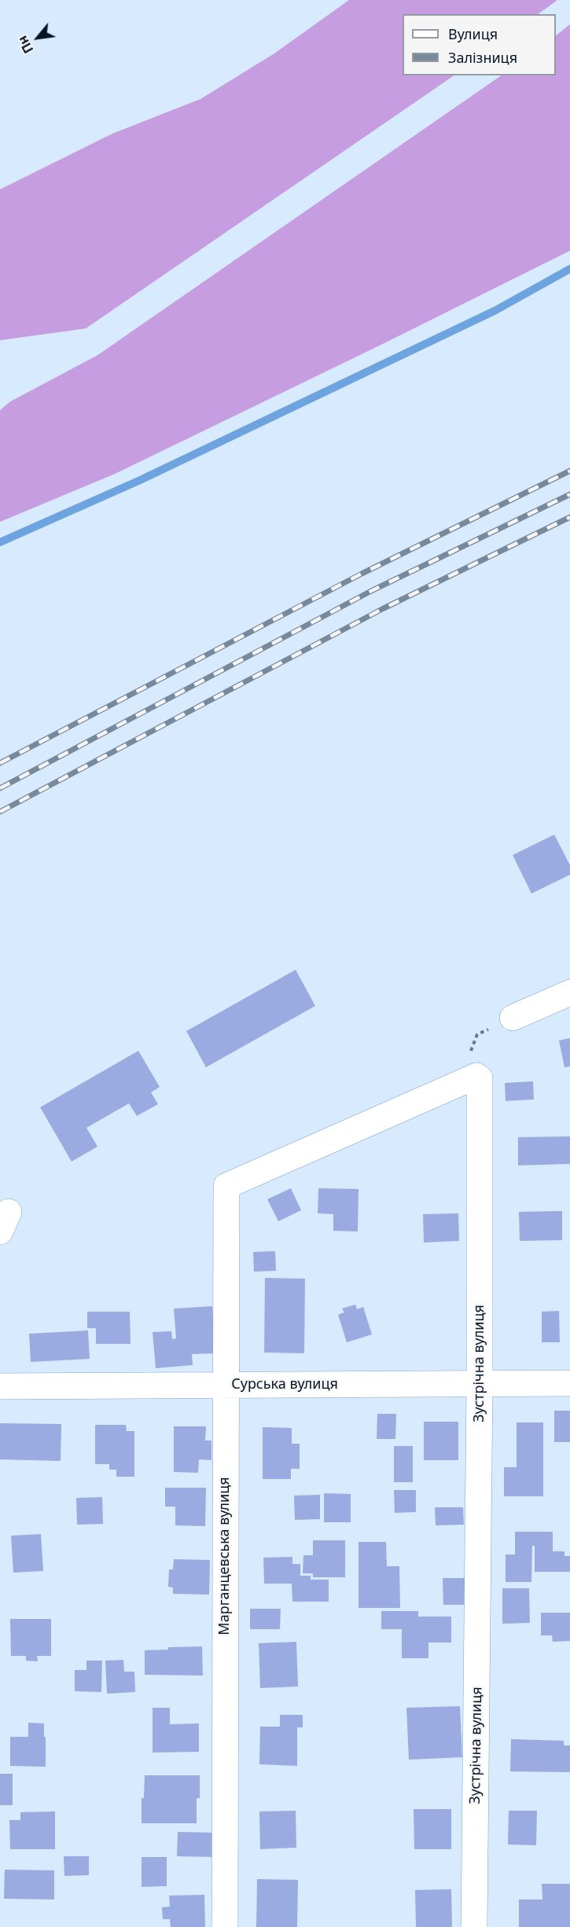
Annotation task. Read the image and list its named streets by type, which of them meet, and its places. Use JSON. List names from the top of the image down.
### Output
{
  "streets": {
    "street": ["Зустрічна вулиця", "Сурська вулиця", "Марганцевська вулиця"]
  },
  "crossings": [
    ["Зустрічна вулиця", "Сурська вулиця"],
    ["Зустрічна вулиця", "Марганцевська вулиця"],
    ["Сурська вулиця", "Марганцевська вулиця"]
  ],
  "legend": ["Вулиця", "Залізниця"],
  "north": "bottom left"
}
